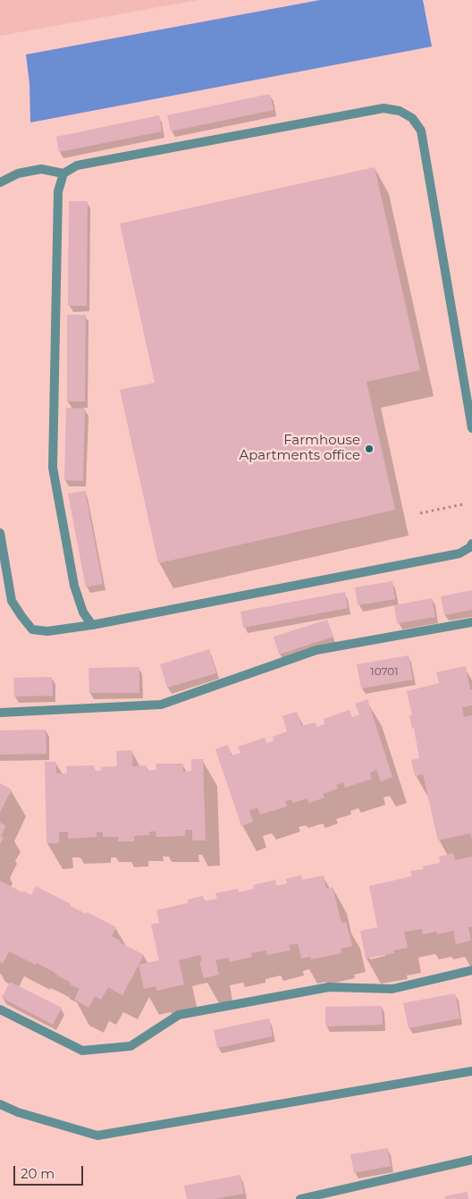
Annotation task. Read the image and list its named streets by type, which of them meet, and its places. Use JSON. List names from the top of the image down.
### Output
{
  "places": ["Farmhouse Apartments office"],
  "house_numbers": ["10701"],
  "scale_bar": "20 m"
}
